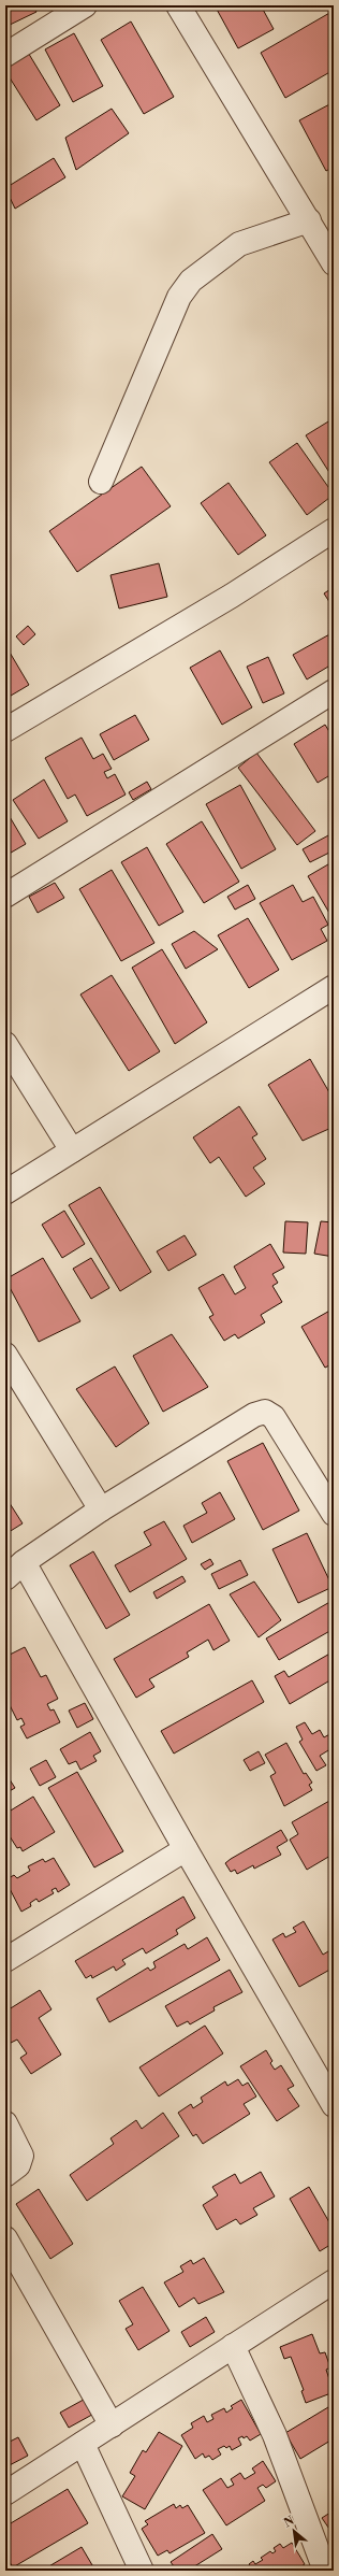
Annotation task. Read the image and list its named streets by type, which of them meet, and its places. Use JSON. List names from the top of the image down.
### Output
{
  "north": "top left"
}
